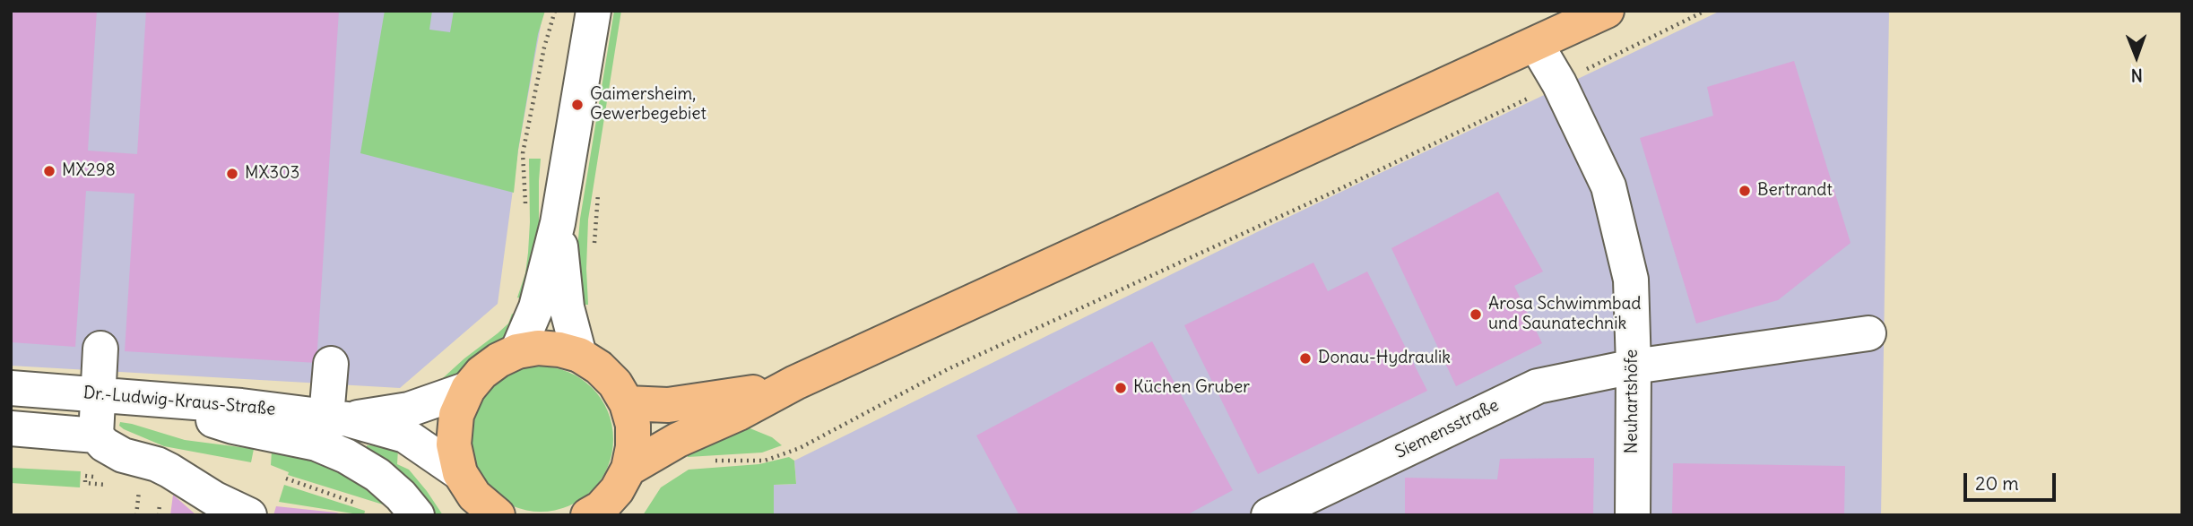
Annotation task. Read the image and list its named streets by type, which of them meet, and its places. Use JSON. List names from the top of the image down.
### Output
{
  "streets": {
    "street": ["Dr.-Ludwig-Kraus-Straße", "Neuhartshöfe", "Siemensstraße"]
  },
  "crossings": [
    ["Neuhartshöfe", "Siemensstraße"]
  ],
  "places": [
    "Gaimersheim, Gewerbegebiet",
    "MX298",
    "MX303",
    "Bertrandt",
    "Arosa Schwimmbad und Saunatechnik",
    "Donau-Hydraulik",
    "Küchen Gruber"
  ],
  "scale_bar": "20 m",
  "north": "bottom"
}
